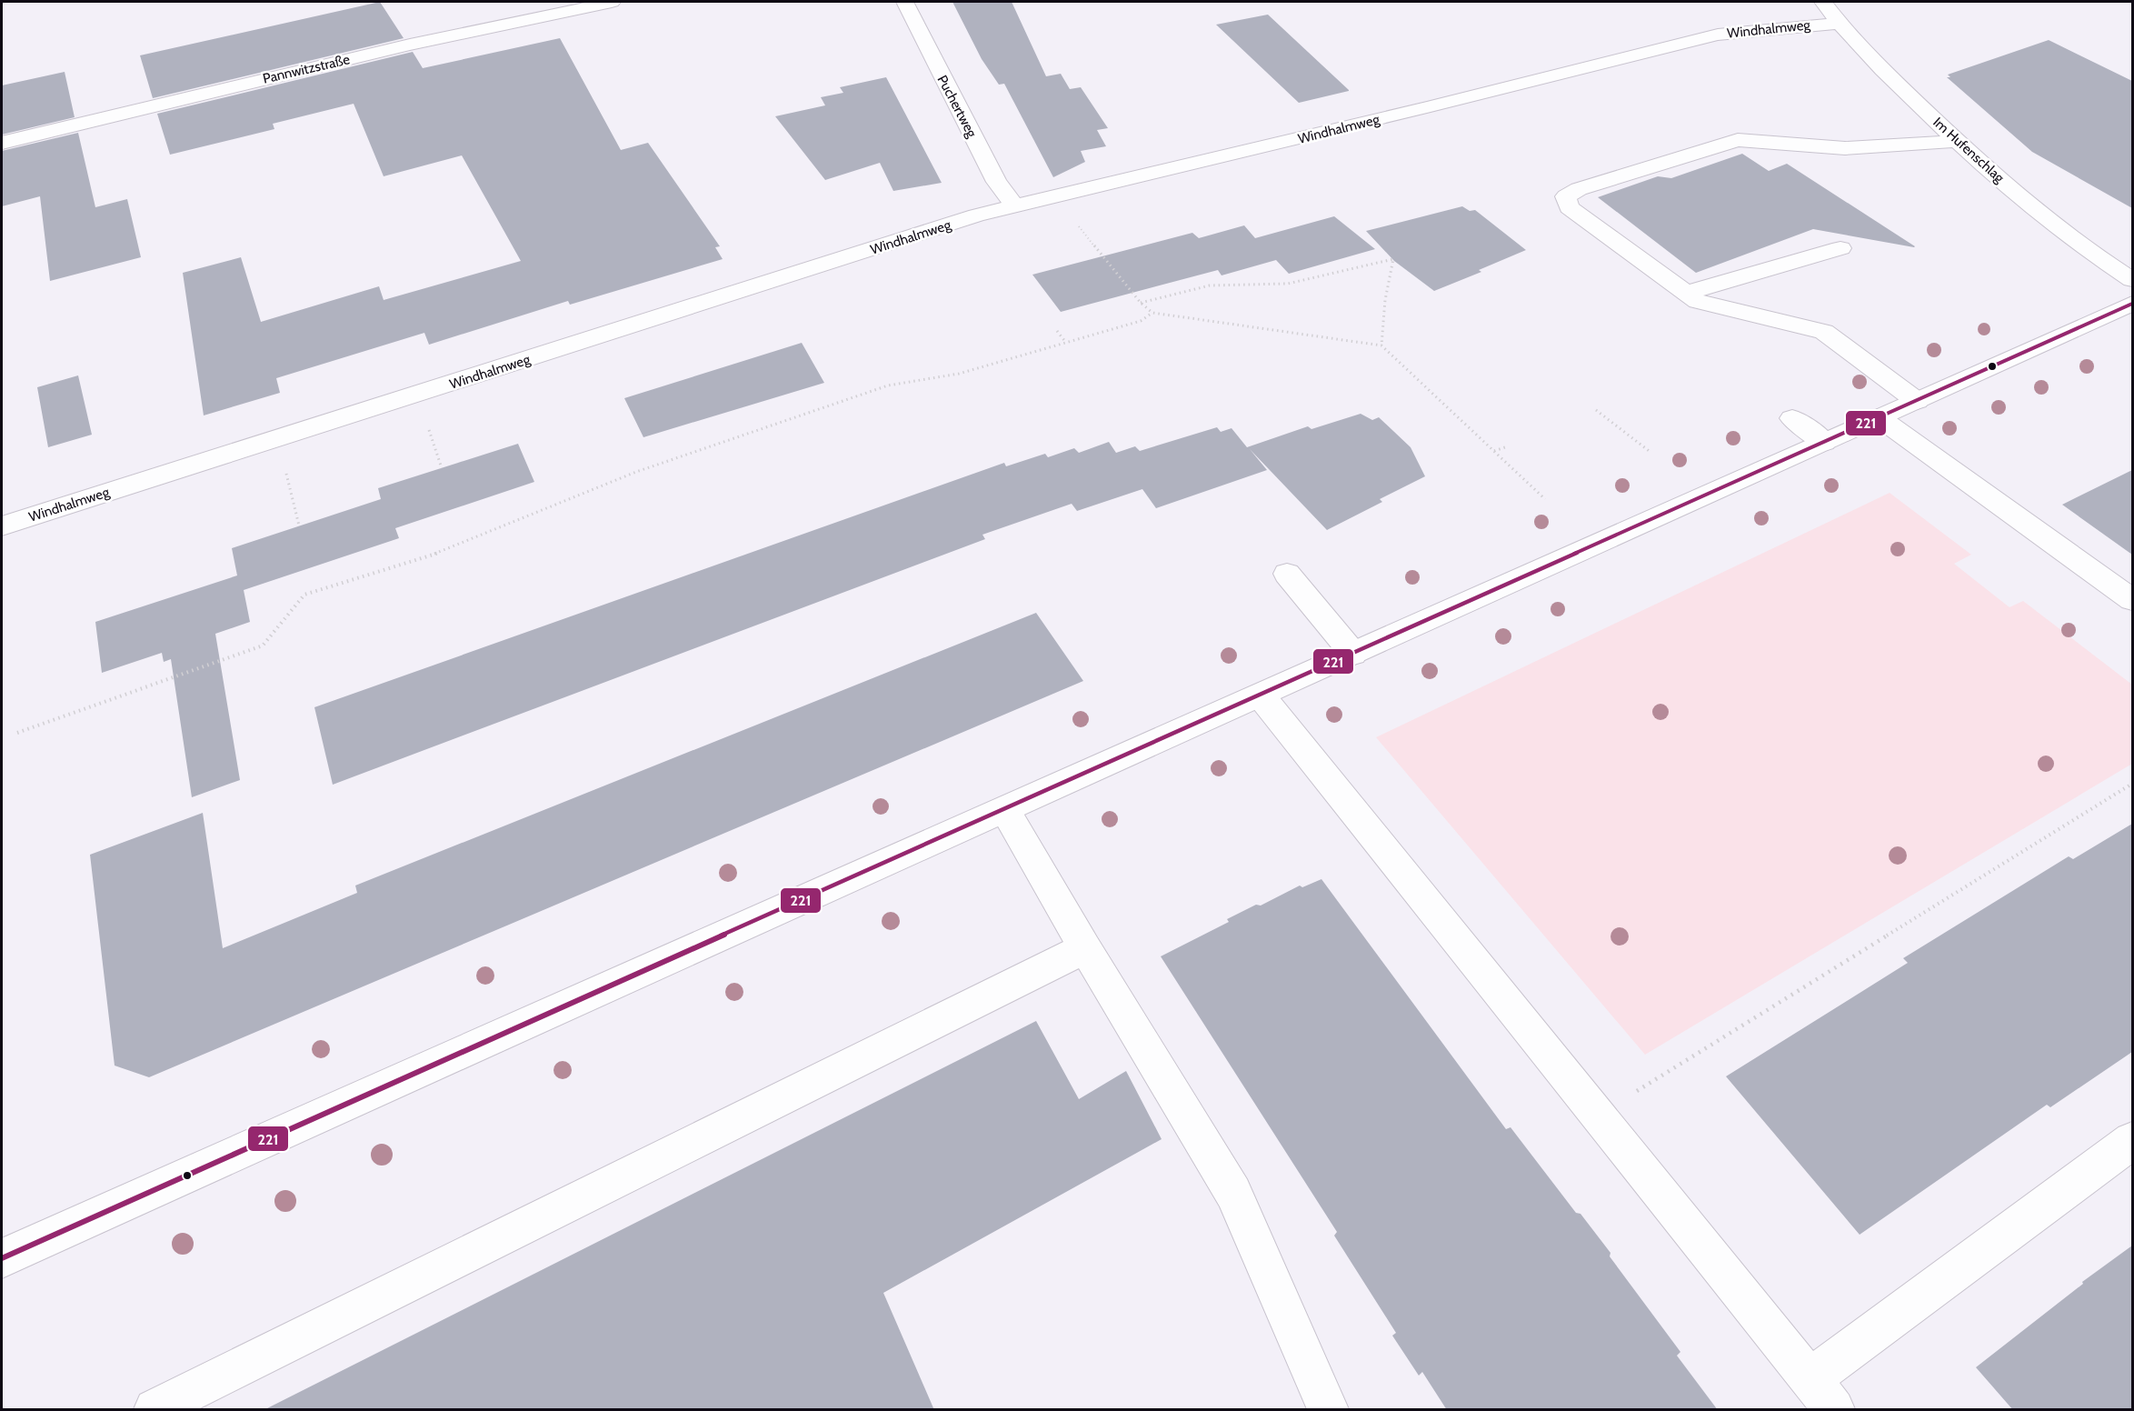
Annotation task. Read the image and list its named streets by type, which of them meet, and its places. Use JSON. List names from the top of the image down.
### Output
{
  "streets": {
    "street": [
      "Windhalmweg",
      "Pannwitzstraße",
      "Puchertweg",
      "Im Hufenschlag"
    ]
  },
  "crossings": [
    ["Windhalmweg", "Puchertweg"],
    ["Windhalmweg", "Im Hufenschlag"]
  ],
  "lines": ["transit line 221"]
}
